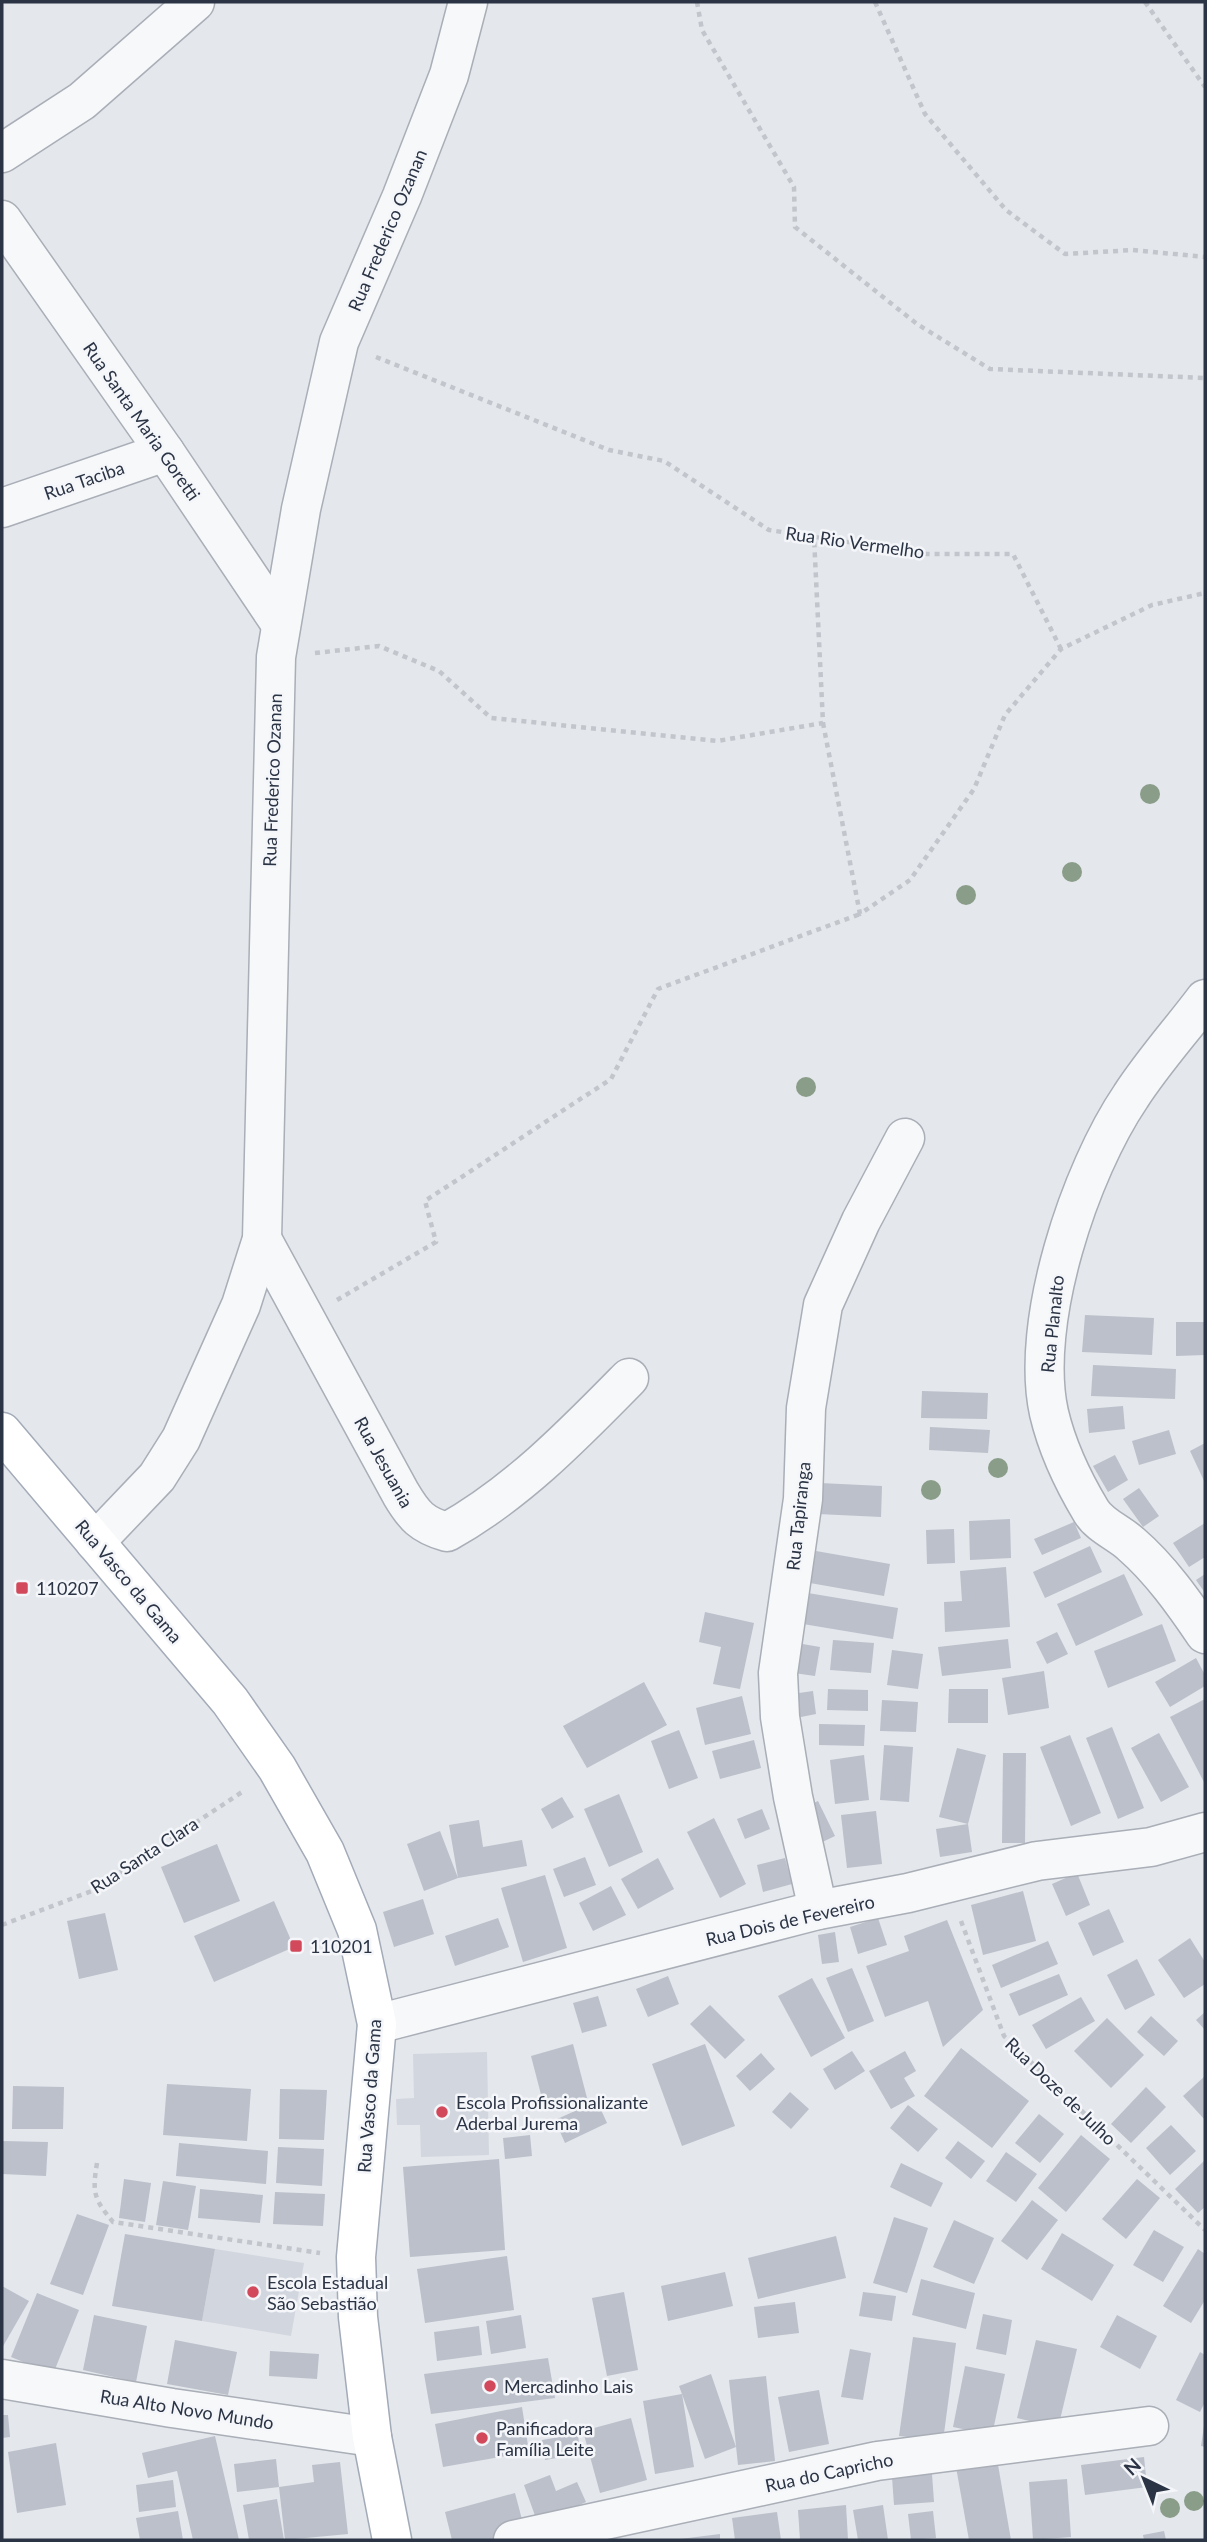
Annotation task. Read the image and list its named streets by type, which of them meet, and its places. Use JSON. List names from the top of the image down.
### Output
{
  "streets": {
    "main road": ["Rua Vasco da Gama"],
    "street": [
      "Rua Frederico Ozanan",
      "Rua Santa Maria Goretti",
      "Rua Taciba",
      "Rua Planalto",
      "Rua Jesuania",
      "Rua Tapiranga",
      "Rua Dois de Fevereiro",
      "Rua Alto Novo Mundo",
      "Rua do Capricho"
    ],
    "path": ["Rua Rio Vermelho", "Rua Santa Clara", "Rua Doze de Julho"]
  },
  "crossings": [
    ["Rua Frederico Ozanan", "Rua Santa Maria Goretti"],
    ["Rua Frederico Ozanan", "Rua Rio Vermelho"],
    ["Rua Frederico Ozanan", "Rua Jesuania"],
    ["Rua Frederico Ozanan", "Rua Vasco da Gama"],
    ["Rua Santa Maria Goretti", "Rua Taciba"],
    ["Rua Tapiranga", "Rua Dois de Fevereiro"],
    ["Rua Vasco da Gama", "Rua Santa Clara"],
    ["Rua Vasco da Gama", "Rua Dois de Fevereiro"],
    ["Rua Vasco da Gama", "Rua Alto Novo Mundo"],
    ["Rua Dois de Fevereiro", "Rua Doze de Julho"]
  ],
  "places": {
    "transit": ["110207", "110201"],
    "other": [
      "Escola Profissionalizante Aderbal Jurema",
      "Escola Estadual São Sebastião",
      "Mercadinho Lais",
      "Panificadora Família Leite"
    ]
  },
  "north": "top left"
}
